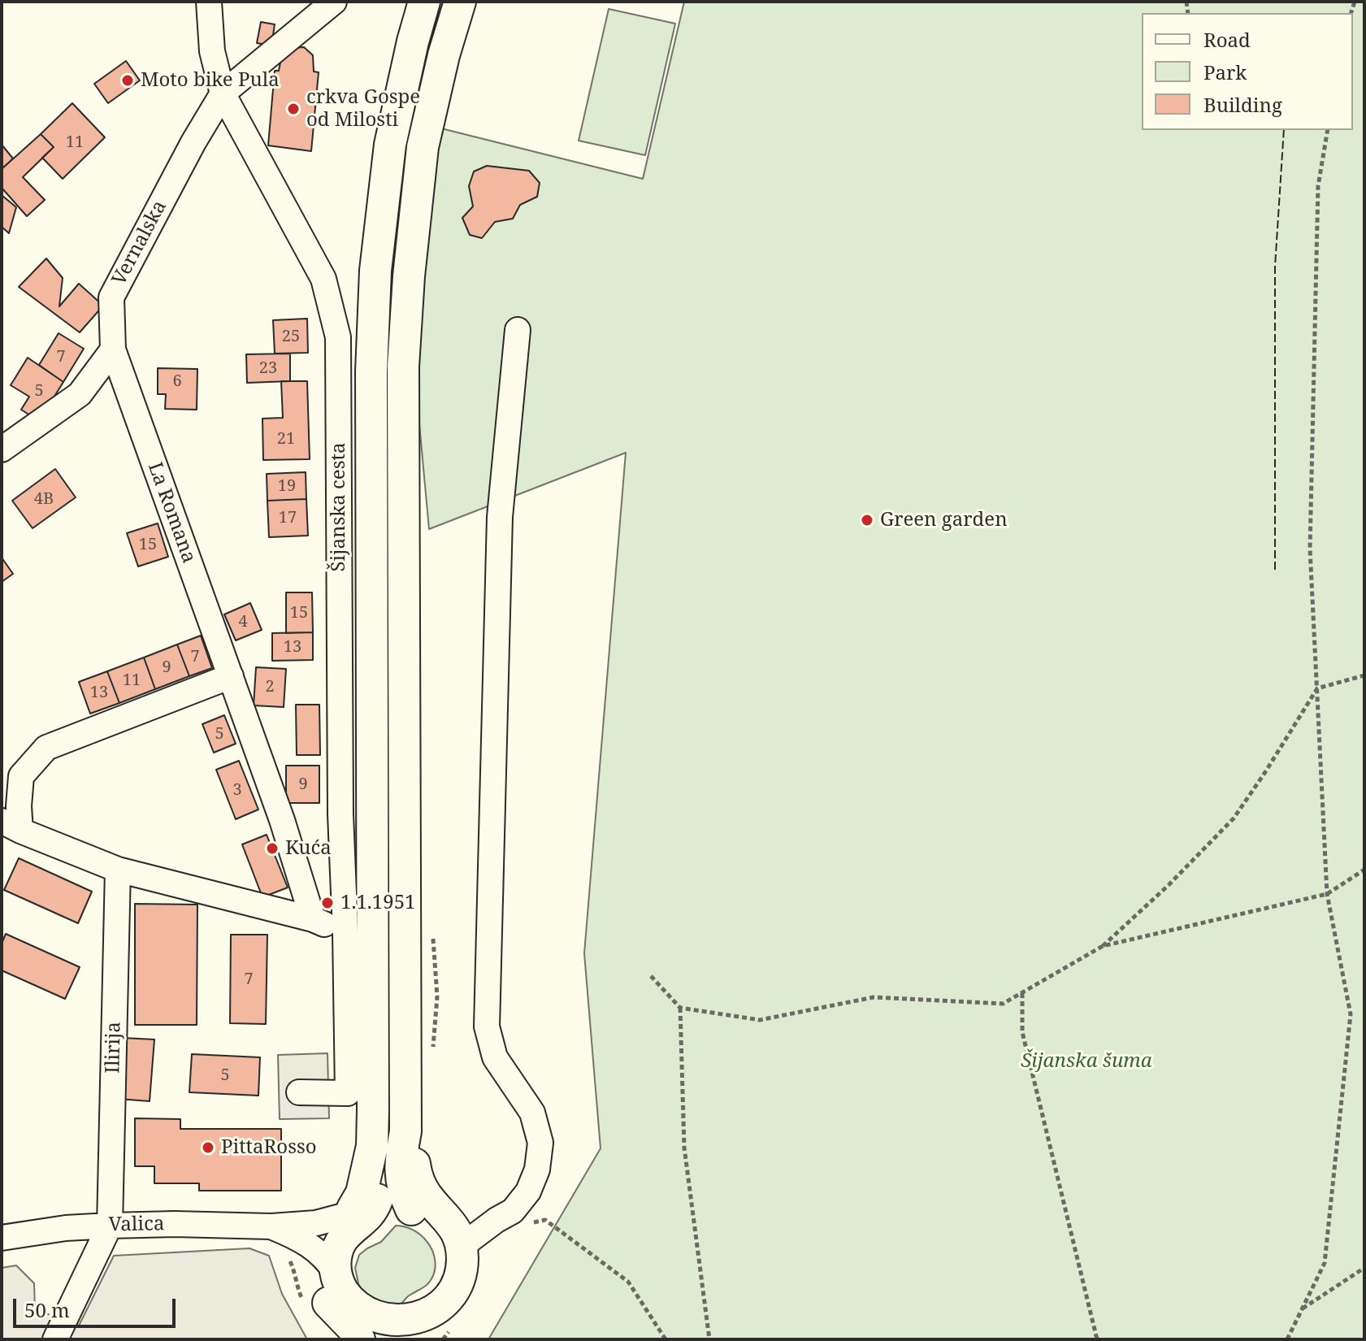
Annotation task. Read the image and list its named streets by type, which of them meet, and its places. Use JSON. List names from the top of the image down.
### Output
{
  "streets": {
    "street": [
      "Vernalska",
      "Šijanska cesta",
      "La Romana",
      "Ilirija",
      "Valica"
    ]
  },
  "crossings": [
    ["Vernalska", "Šijanska cesta"],
    ["Vernalska", "La Romana"],
    ["Ilirija", "Valica"]
  ],
  "parks": ["Šijanska šuma"],
  "places": [
    "Moto bike Pula",
    "crkva Gospe od Milosti",
    "Green garden",
    "Kuća",
    "1.1.1951",
    "PittaRosso"
  ],
  "house_numbers": [
    "11",
    "25",
    "7",
    "23",
    "6",
    "5",
    "21",
    "19",
    "4B",
    "17",
    "15",
    "15",
    "4",
    "13",
    "7",
    "9",
    "11",
    "2",
    "13",
    "5",
    "9",
    "3",
    "7",
    "5"
  ],
  "legend": ["Road", "Park", "Building"],
  "scale_bar": "50 m"
}
